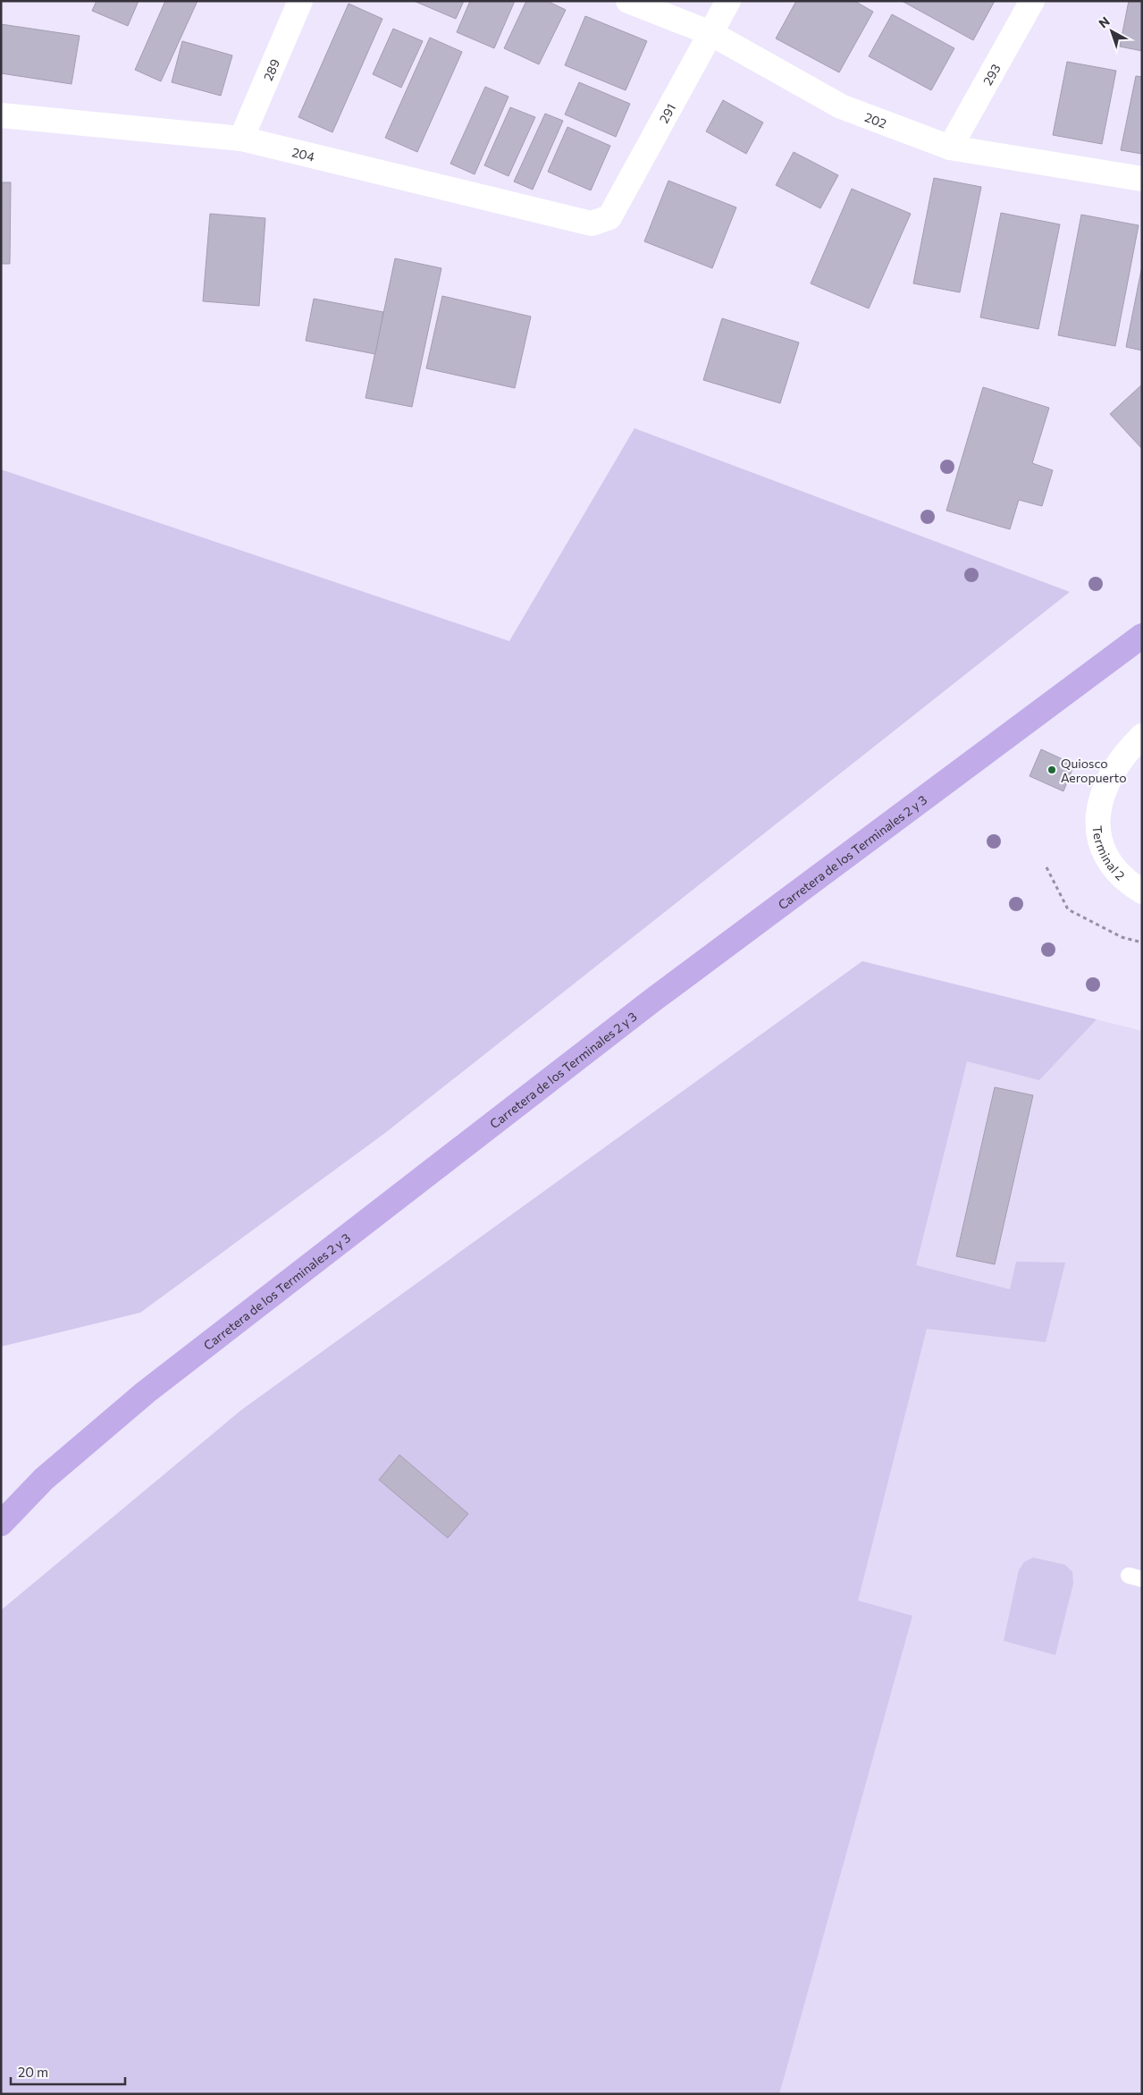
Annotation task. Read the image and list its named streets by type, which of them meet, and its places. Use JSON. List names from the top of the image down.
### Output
{
  "streets": {
    "main road": ["Carretera de los Terminales 2 y 3"],
    "street": [
      "289",
      "293",
      "291",
      "202",
      "204",
      "Terminal 2"
    ]
  },
  "crossings": [
    ["289", "204"],
    ["293", "202"],
    ["291", "202"],
    ["291", "204"]
  ],
  "places": ["Quiosco Aeropuerto"],
  "scale_bar": "20 m",
  "north": "top left"
}
